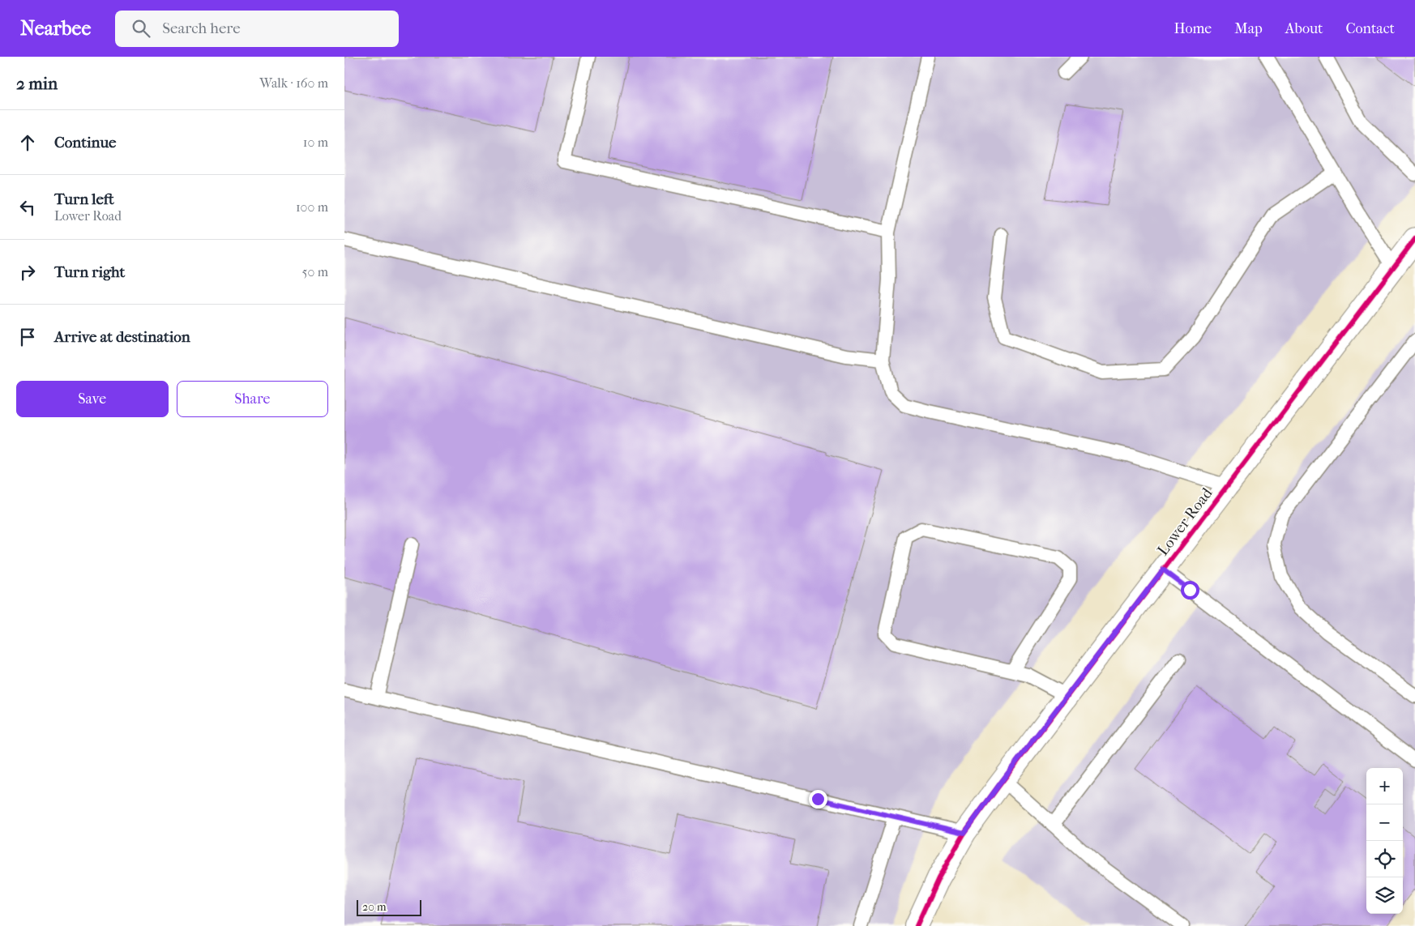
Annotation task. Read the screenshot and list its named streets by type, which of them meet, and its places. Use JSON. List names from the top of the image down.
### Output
{
  "streets": {
    "street": ["Lower Road"]
  },
  "scale_bar": "20 m",
  "page": {
    "header": "Nearbee",
    "search": "Search here",
    "nav": [
      "Home",
      "Map",
      "About",
      "Contact"
    ],
    "heading": ["2 min", "Walk · 160 m"],
    "list": [
      ["Continue", "10 m"],
      ["Turn left", "Lower Road", "100 m"],
      ["Turn right", "50 m"],
      "Arrive at destination"
    ],
    "buttons": ["Save", "Share"],
    "map_buttons": ["+", "−"],
    "scale": "20 m"
  }
}
